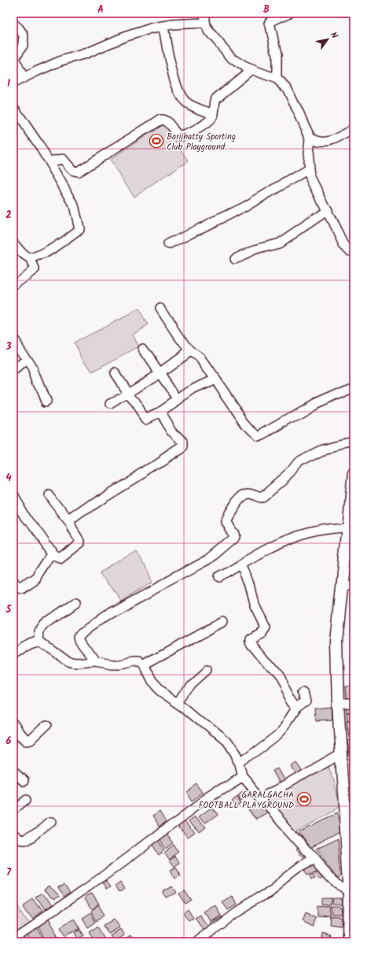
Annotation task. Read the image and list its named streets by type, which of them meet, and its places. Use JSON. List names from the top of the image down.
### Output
{
  "places": {
    "sports": ["Barijhatty Sporting Club Playground.", "GARALGACHA FOOTBALL PLAYGROUND"]
  },
  "north": "top right",
  "grid": {
    "columns": ["A", "B"],
    "rows": [
      "1",
      "2",
      "3",
      "4",
      "5",
      "6",
      "7"
    ]
  }
}
